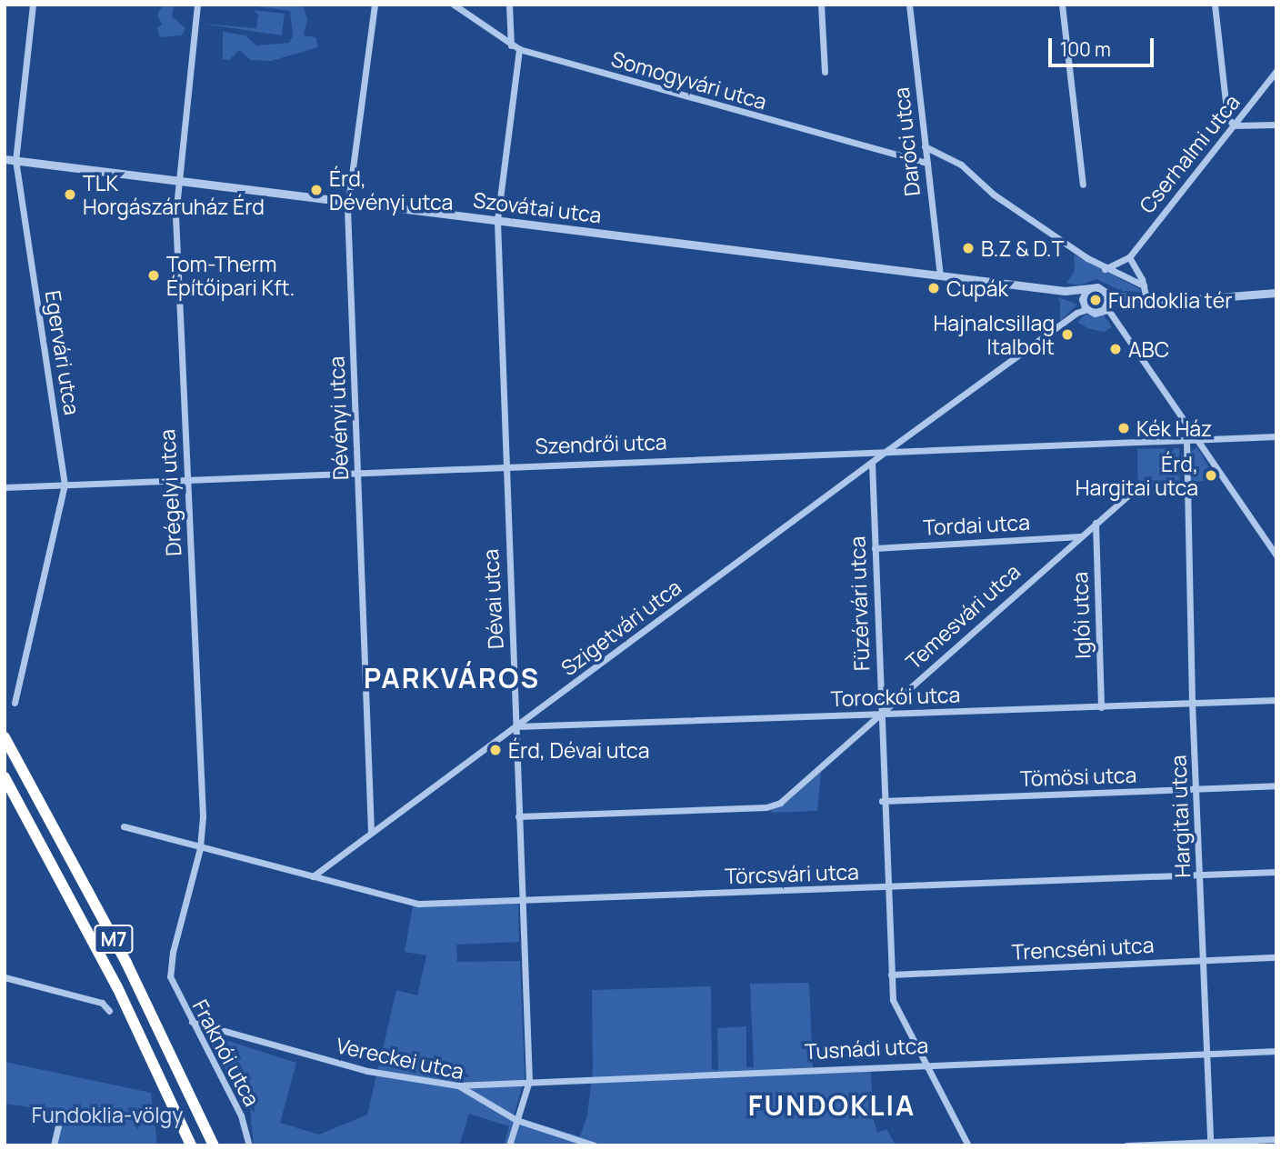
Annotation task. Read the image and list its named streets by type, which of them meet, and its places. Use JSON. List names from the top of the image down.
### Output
{
  "streets": {
    "highway": ["M7"],
    "street": [
      "Somogyvári utca",
      "Daróci utca",
      "Cserhalmi utca",
      "Szovátai utca",
      "Egervári utca",
      "Dévényi utca",
      "Szendrői utca",
      "Drégelyi utca",
      "Tordai utca",
      "Dévai utca",
      "Füzérvári utca",
      "Iglói utca",
      "Temesvári utca",
      "Szigetvári utca",
      "Torockói utca",
      "Tömösi utca",
      "Hargitai utca",
      "Törcsvári utca",
      "Trencséni utca",
      "Tusnádi utca",
      "Fraknói utca",
      "Vereckei utca"
    ]
  },
  "crossings": [
    ["Somogyvári utca", "Daróci utca"],
    ["Somogyvári utca", "Dévai utca"],
    ["Daróci utca", "Szovátai utca"],
    ["Szovátai utca", "Egervári utca"],
    ["Szovátai utca", "Dévényi utca"],
    ["Szovátai utca", "Drégelyi utca"],
    ["Szovátai utca", "Dévai utca"],
    ["Egervári utca", "Szendrői utca"],
    ["Dévényi utca", "Szendrői utca"],
    ["Dévényi utca", "Szigetvári utca"],
    ["Szendrői utca", "Drégelyi utca"],
    ["Szendrői utca", "Dévai utca"],
    ["Szendrői utca", "Szigetvári utca"],
    ["Szendrői utca", "Hargitai utca"],
    ["Drégelyi utca", "Fraknói utca"],
    ["Tordai utca", "Füzérvári utca"],
    ["Tordai utca", "Temesvári utca"],
    ["Dévai utca", "Temesvári utca"],
    ["Dévai utca", "Szigetvári utca"],
    ["Dévai utca", "Torockói utca"],
    ["Dévai utca", "Törcsvári utca"],
    ["Dévai utca", "Tusnádi utca"],
    ["Dévai utca", "Vereckei utca"],
    ["Füzérvári utca", "Temesvári utca"],
    ["Füzérvári utca", "Szigetvári utca"],
    ["Füzérvári utca", "Torockói utca"],
    ["Füzérvári utca", "Tömösi utca"],
    ["Füzérvári utca", "Törcsvári utca"],
    ["Füzérvári utca", "Trencséni utca"],
    ["Füzérvári utca", "Tusnádi utca"],
    ["Iglói utca", "Temesvári utca"],
    ["Iglói utca", "Torockói utca"],
    ["Temesvári utca", "Torockói utca"],
    ["Szigetvári utca", "Torockói utca"],
    ["Szigetvári utca", "Törcsvári utca"],
    ["Torockói utca", "Hargitai utca"],
    ["Tömösi utca", "Hargitai utca"],
    ["Hargitai utca", "Törcsvári utca"],
    ["Hargitai utca", "Trencséni utca"],
    ["Hargitai utca", "Tusnádi utca"],
    ["Tusnádi utca", "Vereckei utca"],
    ["Fraknói utca", "Vereckei utca"]
  ],
  "districts": ["PARKVÁROS", "FUNDOKLIA"],
  "parks": ["Fundoklia-völgy"],
  "places": [
    "Érd, Dévényi utca",
    "TLK Horgászáruház Érd",
    "B.Z & D.T",
    "Tom-Therm Építőipari Kft.",
    "Cupák",
    "Fundoklia tér",
    "Hajnalcsillag Italbolt",
    "ABC",
    "Kék Ház",
    "Érd, Hargitai utca",
    "Érd, Dévai utca"
  ],
  "scale_bar": "100 m"
}
